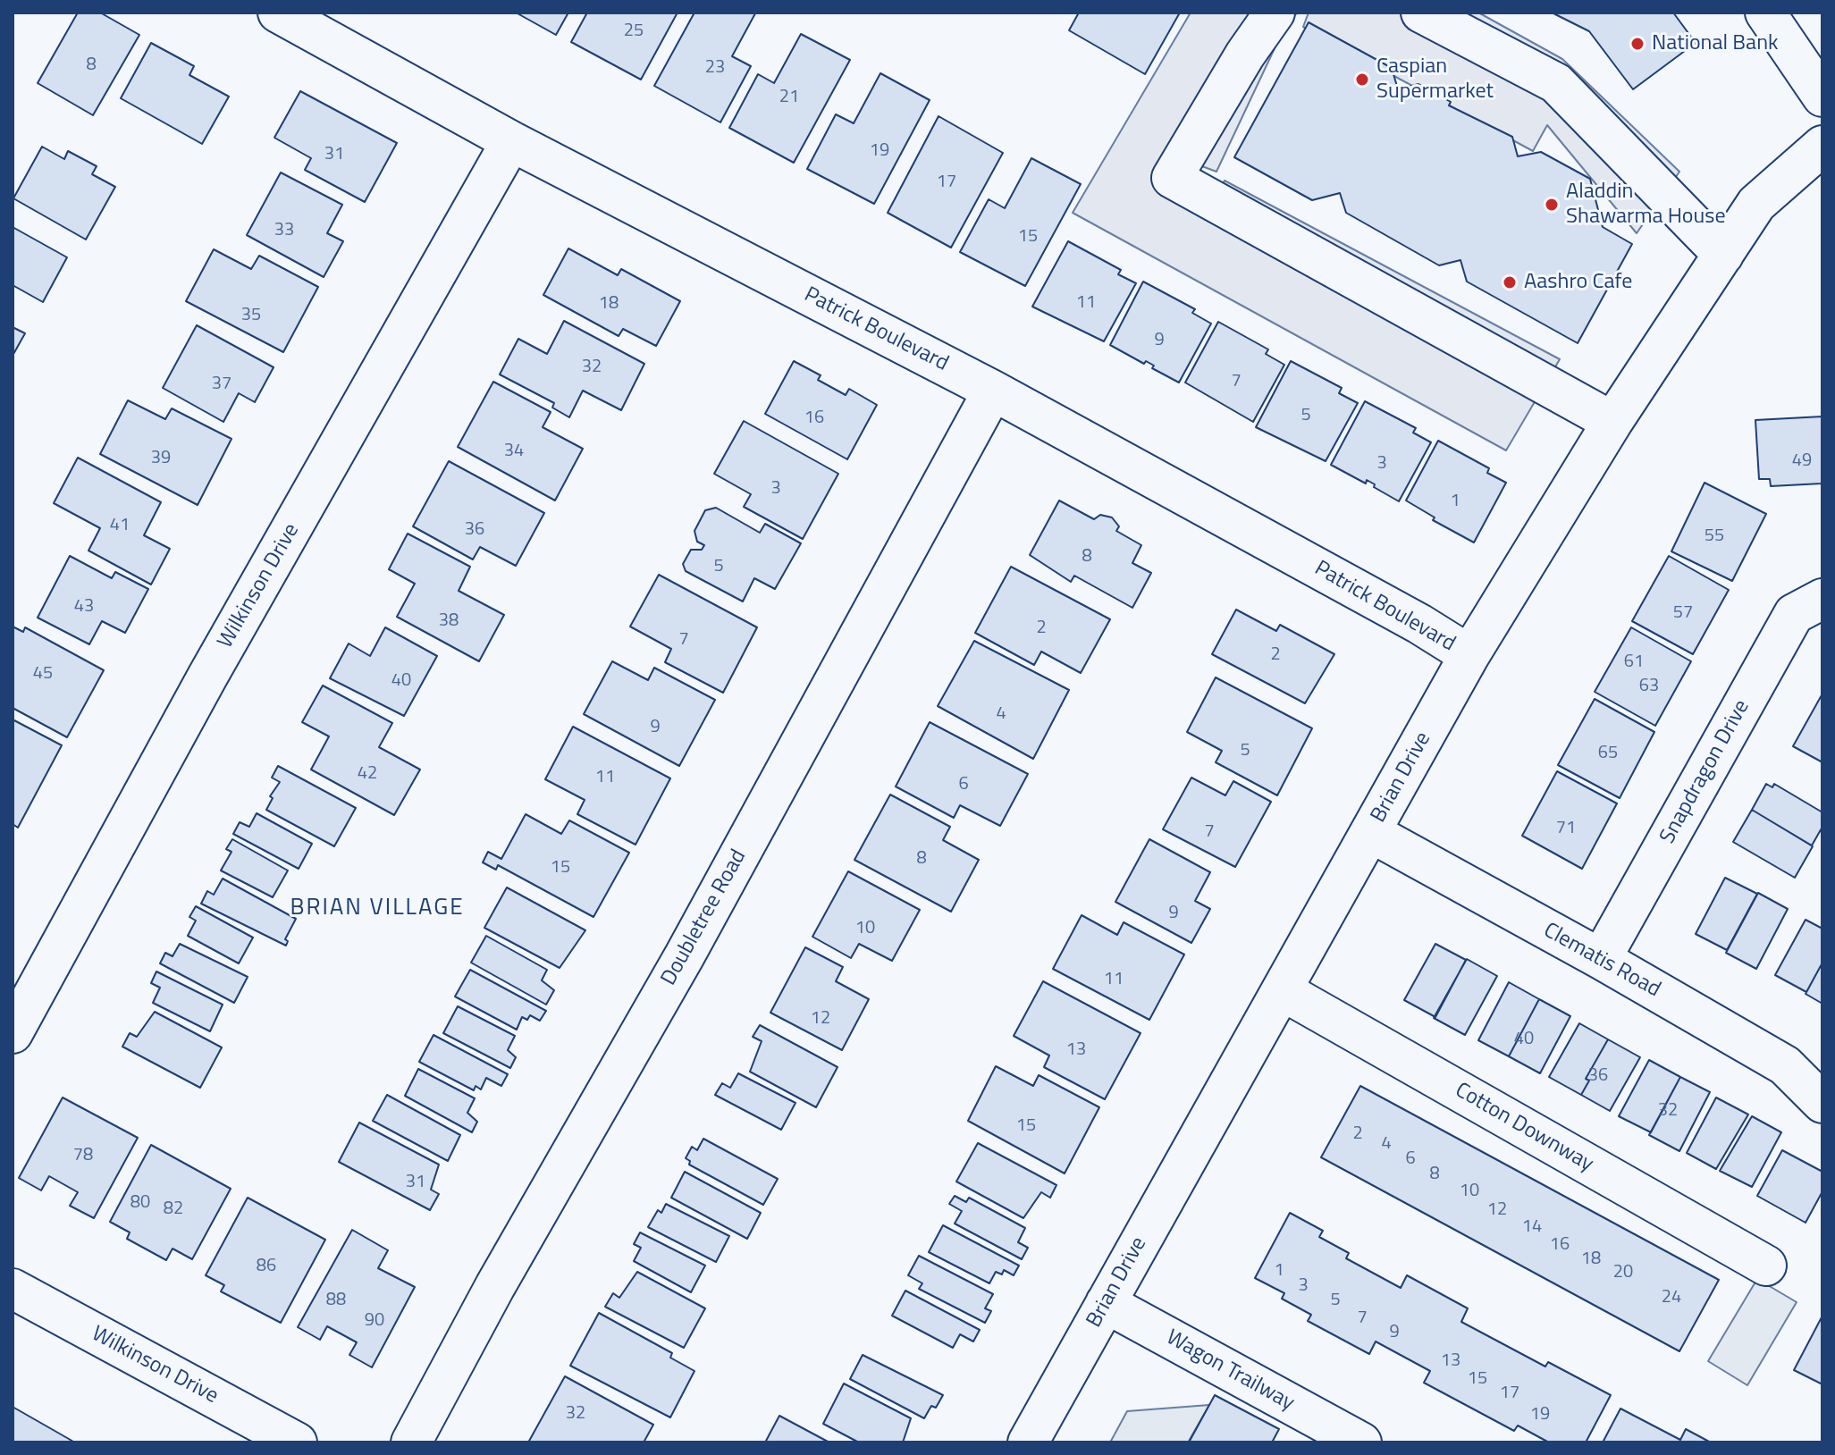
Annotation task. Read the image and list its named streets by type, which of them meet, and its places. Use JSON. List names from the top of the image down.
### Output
{
  "streets": {
    "street": [
      "Patrick Boulevard",
      "Wilkinson Drive",
      "Snapdragon Drive",
      "Brian Drive",
      "Doubletree Road",
      "Clematis Road",
      "Cotton Downway",
      "Wagon Trailway"
    ]
  },
  "crossings": [
    ["Patrick Boulevard", "Wilkinson Drive"],
    ["Patrick Boulevard", "Brian Drive"],
    ["Patrick Boulevard", "Doubletree Road"],
    ["Snapdragon Drive", "Clematis Road"],
    ["Brian Drive", "Clematis Road"],
    ["Brian Drive", "Cotton Downway"],
    ["Brian Drive", "Wagon Trailway"]
  ],
  "districts": ["BRIAN VILLAGE"],
  "places": [
    "National Bank",
    "Caspian Supermarket",
    "Aladdin Shawarma House",
    "Aashro Cafe"
  ],
  "house_numbers": [
    "25",
    "8",
    "23",
    "21",
    "19",
    "31",
    "17",
    "33",
    "15",
    "11",
    "18",
    "35",
    "9",
    "32",
    "7",
    "37",
    "5",
    "16",
    "34",
    "39",
    "49",
    "3",
    "3",
    "1",
    "41",
    "36",
    "55",
    "8",
    "5",
    "43",
    "57",
    "38",
    "2",
    "7",
    "2",
    "61",
    "45",
    "40",
    "63",
    "4",
    "9",
    "5",
    "65",
    "42",
    "11",
    "6",
    "71",
    "7",
    "8",
    "15",
    "9",
    "10",
    "11",
    "12",
    "40",
    "13",
    "36",
    "32",
    "15",
    "2",
    "4",
    "78",
    "6",
    "8",
    "31",
    "10",
    "80",
    "82",
    "12",
    "14",
    "16",
    "18",
    "86",
    "1",
    "20",
    "3",
    "24",
    "88",
    "5",
    "7",
    "90",
    "9",
    "13",
    "15",
    "17",
    "32",
    "19"
  ]
}
